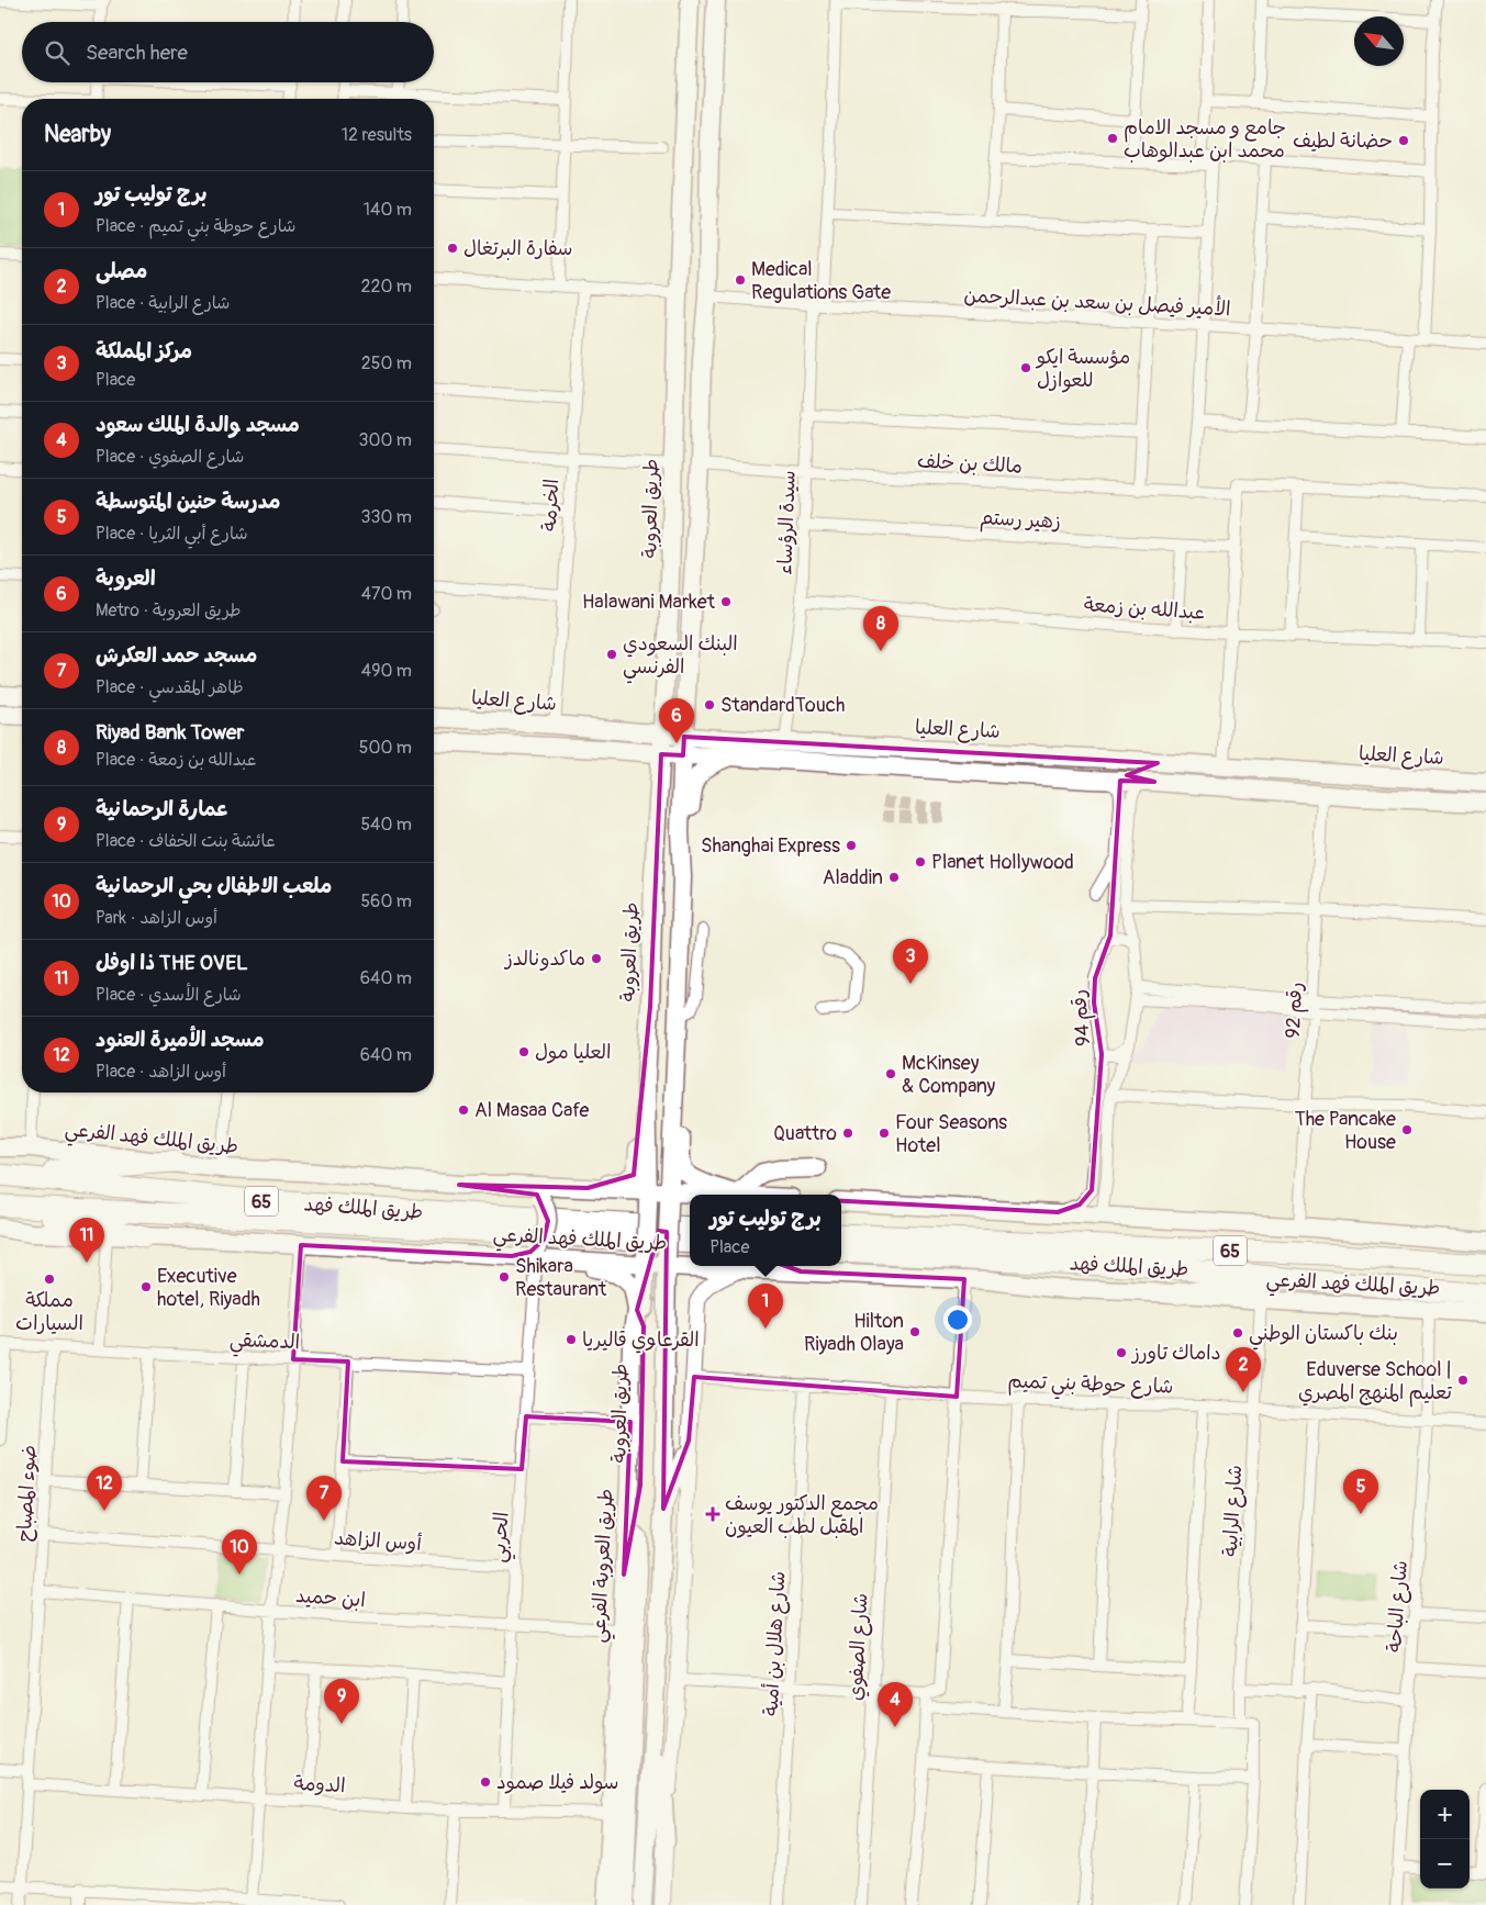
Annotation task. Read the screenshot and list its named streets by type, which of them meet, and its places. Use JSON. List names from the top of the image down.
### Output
{
  "streets": {
    "highway": ["65", "طريق الملك فهد"],
    "main road": [
      "طريق العروبة",
      "شارع العليا",
      "طريق الملك فهد الفرعي",
      "طريق العروبة الفرعي"
    ],
    "street": [
      "الأمير فيصل بن سعد بن عبدالرحمن",
      "مالك بن خلف",
      "الخرمة",
      "زهير رستم",
      "سيدة الرؤساء",
      "عبدالله بن زمعة",
      "رقم 92",
      "رقم 94",
      "الدمشقي",
      "شارع حوطة بني تميم",
      "ضوء المصباح",
      "شارع الرابية",
      "الحربي",
      "أوس الزاهد",
      "ابن حميد",
      "شارع الباحة",
      "شارع هلال بن أمية",
      "شارع الصفوي",
      "الدومة"
    ]
  },
  "crossings": [
    ["الأمير فيصل بن سعد بن عبدالرحمن", "سيدة الرؤساء"],
    ["مالك بن خلف", "سيدة الرؤساء"],
    ["الخرمة", "شارع العليا"],
    ["طريق العروبة", "شارع العليا"],
    ["طريق العروبة", "طريق الملك فهد الفرعي"],
    ["طريق العروبة", "طريق العروبة الفرعي"],
    ["زهير رستم", "سيدة الرؤساء"],
    ["سيدة الرؤساء", "عبدالله بن زمعة"],
    ["سيدة الرؤساء", "شارع العليا"],
    ["طريق الملك فهد الفرعي", "شارع الرابية"],
    ["طريق الملك فهد الفرعي", "طريق العروبة الفرعي"],
    ["طريق الملك فهد الفرعي", "شارع الباحة"],
    ["الدمشقي", "ضوء المصباح"],
    ["الدمشقي", "الحربي"],
    ["شارع حوطة بني تميم", "شارع الرابية"],
    ["شارع حوطة بني تميم", "شارع الباحة"],
    ["شارع حوطة بني تميم", "شارع هلال بن أمية"],
    ["شارع حوطة بني تميم", "شارع الصفوي"],
    ["ضوء المصباح", "أوس الزاهد"],
    ["ضوء المصباح", "ابن حميد"],
    ["ضوء المصباح", "الدومة"],
    ["الحربي", "أوس الزاهد"],
    ["الحربي", "طريق العروبة الفرعي"],
    ["الحربي", "ابن حميد"],
    ["الحربي", "الدومة"],
    ["طريق العروبة الفرعي", "ابن حميد"],
    ["طريق العروبة الفرعي", "الدومة"]
  ],
  "places": {
    "other": [
      "جامع و مسجد الامام محمد ابن عبدالوهاب",
      "حضانة لطيف",
      "سفارة البرتغال",
      "Medical Regulations Gate",
      "مؤسسة ايكو للعوازل",
      "Halawani Market",
      "البنك السعودي الفرنسي",
      "StandardTouch",
      "Shanghai Express",
      "Planet Hollywood",
      "Aladdin",
      "ماكدونالدز",
      "العليا مول",
      "McKinsey & Company",
      "Al Masaa Cafe",
      "The Pancake House",
      "Quattro",
      "Four Seasons Hotel",
      "Shikara Restaurant",
      "مملكة السيارات",
      "Executive hotel, Riyadh",
      "Hilton Riyadh Olaya",
      "بنك باكستان الوطني",
      "القرعاوي قاليريا",
      "داماك تاورز",
      "Eduverse School | تعليم المنهج المصري",
      "سولد فيلا صمود"
    ],
    "health": ["مجمع الدكتور يوسف المقبل لطب العيون"]
  },
  "north": "top left",
  "page": {
    "search": "Search here",
    "heading": ["Nearby", "12 results"],
    "list": [
      {
        "mark": "1",
        "name": "برج توليب تور",
        "note": "Place · شارع حوطة بني تميم",
        "value": "140 m"
      },
      {
        "mark": "2",
        "name": "مصلى",
        "note": "Place · شارع الرابية",
        "value": "220 m"
      },
      {
        "mark": "3",
        "name": "مركز المملكة",
        "note": "Place",
        "value": "250 m"
      },
      {
        "mark": "4",
        "name": "مسجد والدة الملك سعود",
        "note": "Place · شارع الصفوي",
        "value": "300 m"
      },
      {
        "mark": "5",
        "name": "مدرسة حنين المتوسطة",
        "note": "Place · شارع أبي الثريا",
        "value": "330 m"
      },
      {
        "mark": "6",
        "name": "العروبة",
        "note": "Metro · طريق العروبة",
        "value": "470 m"
      },
      {
        "mark": "7",
        "name": "مسجد حمد العكرش",
        "note": "Place · ظاهر المقدسي",
        "value": "490 m"
      },
      {
        "mark": "8",
        "name": "Riyad Bank Tower",
        "note": "Place · عبدالله بن زمعة",
        "value": "500 m"
      },
      {
        "mark": "9",
        "name": "عمارة الرحمانية",
        "note": "Place · عائشة بنت الخفاف",
        "value": "540 m"
      },
      {
        "mark": "10",
        "name": "ملعب الاطفال بحي الرحمانية",
        "note": "Park · أوس الزاهد",
        "value": "560 m"
      },
      {
        "mark": "11",
        "name": "ذا اوفل THE OVEL",
        "note": "Place · شارع الأسدي",
        "value": "640 m"
      },
      {
        "mark": "12",
        "name": "مسجد الأميرة العنود",
        "note": "Place · أوس الزاهد",
        "value": "640 m"
      }
    ],
    "pins": [
      "8",
      "6",
      "3",
      "11",
      "1",
      "2",
      "12",
      "5",
      "7",
      "10",
      "9",
      "4"
    ],
    "popup": ["برج توليب تور", "Place"],
    "map_buttons": ["+", "−"]
  }
}
